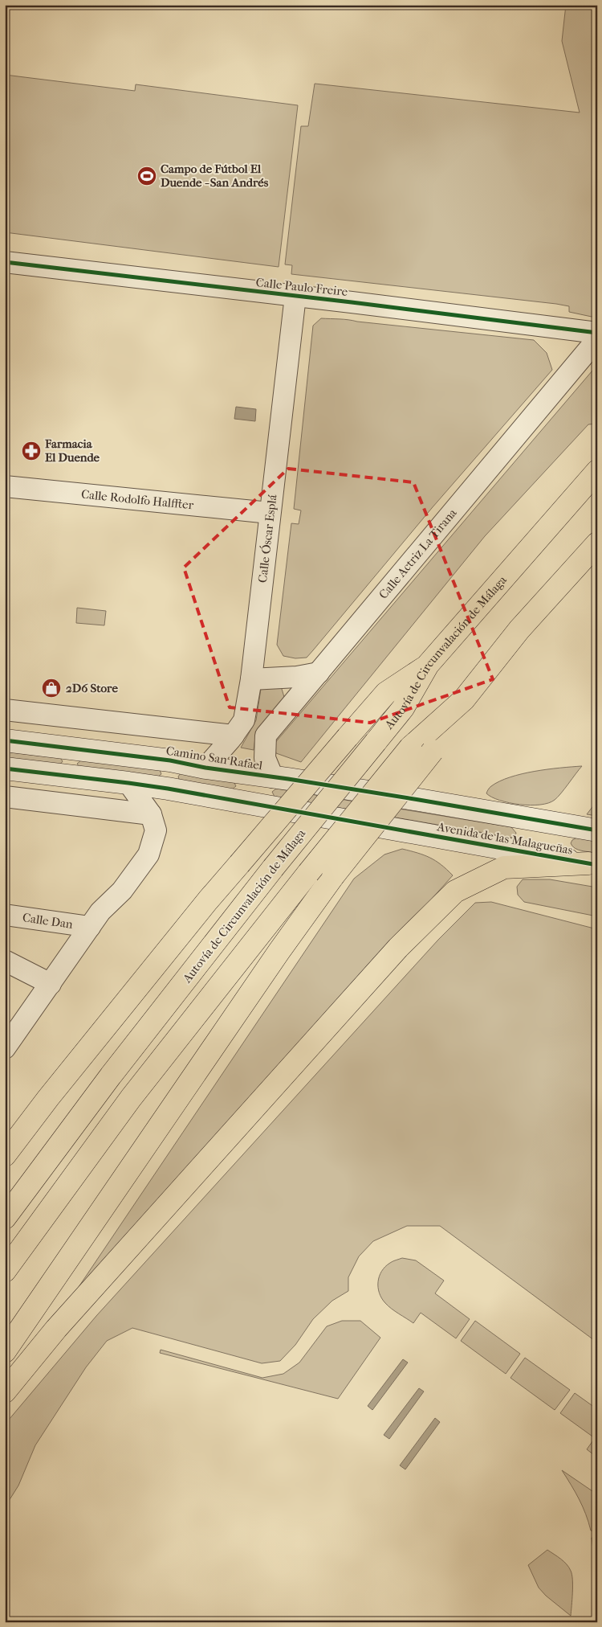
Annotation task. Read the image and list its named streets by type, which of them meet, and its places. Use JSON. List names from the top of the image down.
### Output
{
  "streets": {
    "highway": ["Autovía de Circunvalación de Málaga"],
    "main road": ["Camino San Rafael", "Avenida de las Malagueñas"],
    "street": [
      "Calle Paulo Freire",
      "Calle Rodolfo Halffter",
      "Calle Óscar Esplá",
      "Calle Actriz La Tirana",
      "Calle Dan"
    ]
  },
  "crossings": [
    ["Calle Paulo Freire", "Calle Óscar Esplá"],
    ["Calle Rodolfo Halffter", "Calle Óscar Esplá"],
    ["Calle Óscar Esplá", "Camino San Rafael"],
    ["Calle Actriz La Tirana", "Camino San Rafael"],
    ["Camino San Rafael", "Avenida de las Malagueñas"]
  ],
  "places": {
    "sports": ["Campo de Fútbol El Duende - San Andrés"],
    "pharmacy": ["Farmacia El Duende"],
    "shop": ["2D6 Store"]
  }
}
